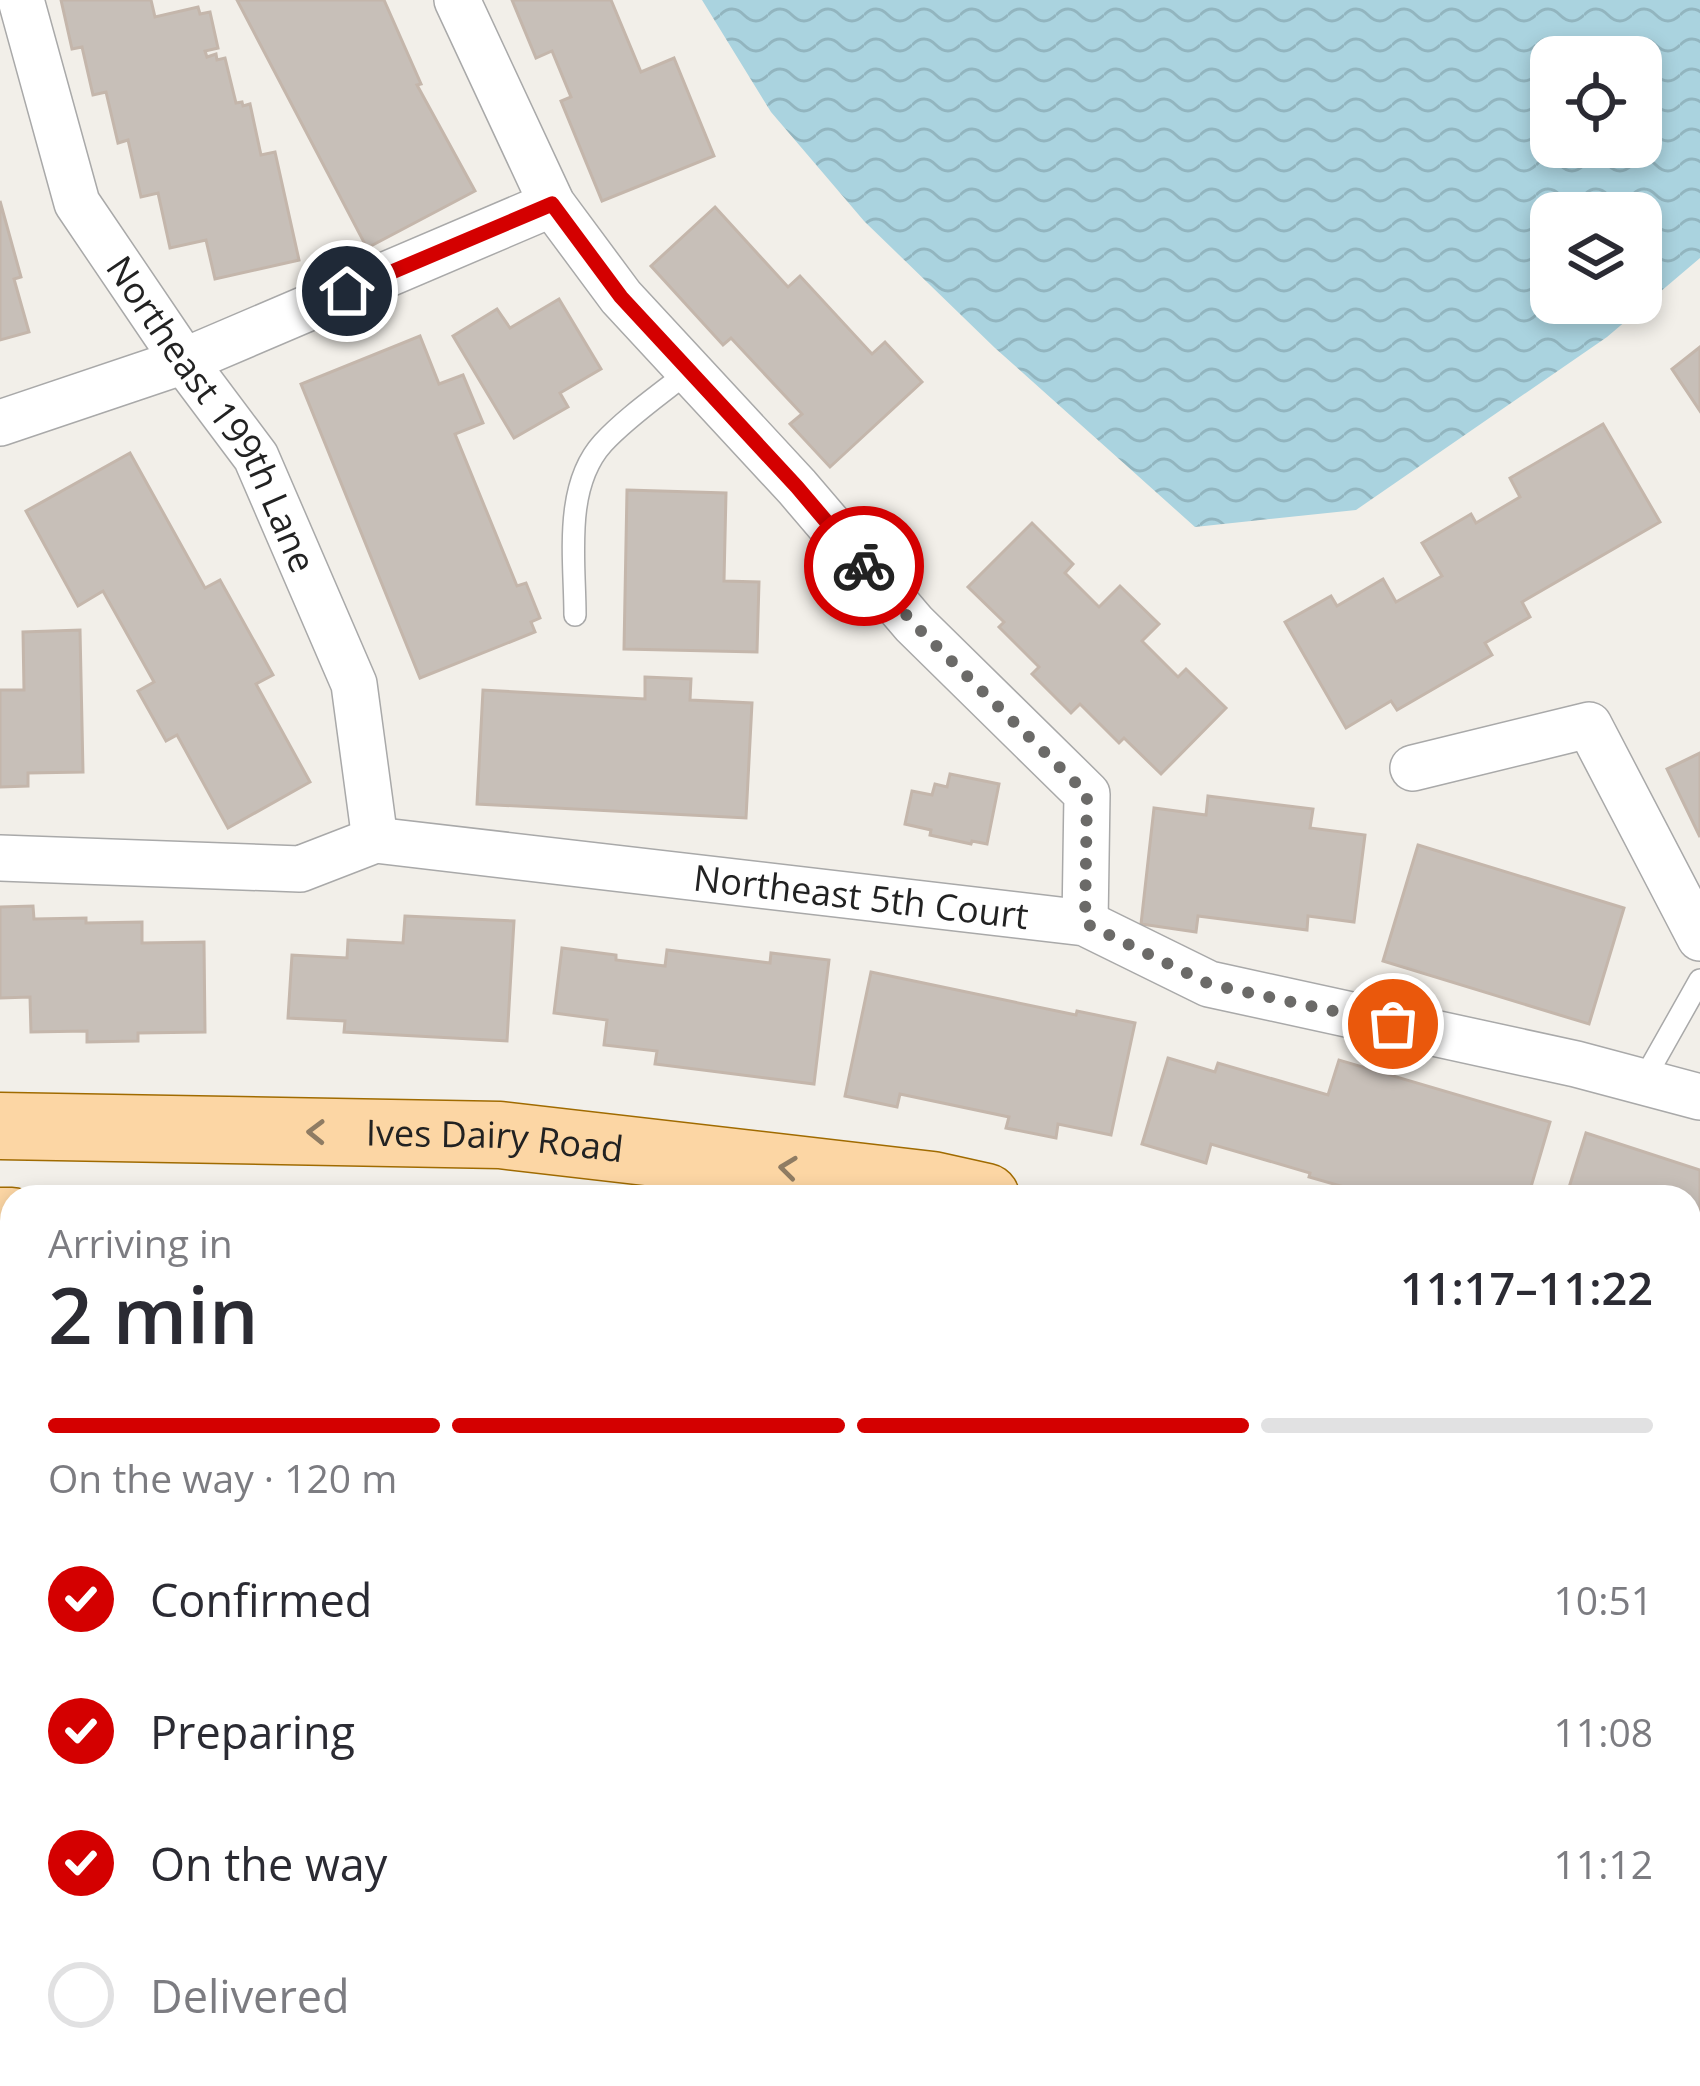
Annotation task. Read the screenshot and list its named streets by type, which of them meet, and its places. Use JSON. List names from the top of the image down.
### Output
{
  "streets": {
    "main road": ["Ives Dairy Road"],
    "street": ["Northeast 199th Lane", "Northeast 5th Court"]
  },
  "crossings": [
    ["Northeast 199th Lane", "Northeast 5th Court"]
  ],
  "one_way": ["Ives Dairy Road"],
  "page": {
    "heading": ["2 min", "Arriving in", "11:17–11:22"],
    "bar": "On the way · 120 m",
    "list": [
      ["Confirmed", "10:51"],
      ["Preparing", "11:08"],
      ["On the way", "11:12"],
      "Delivered"
    ]
  }
}
